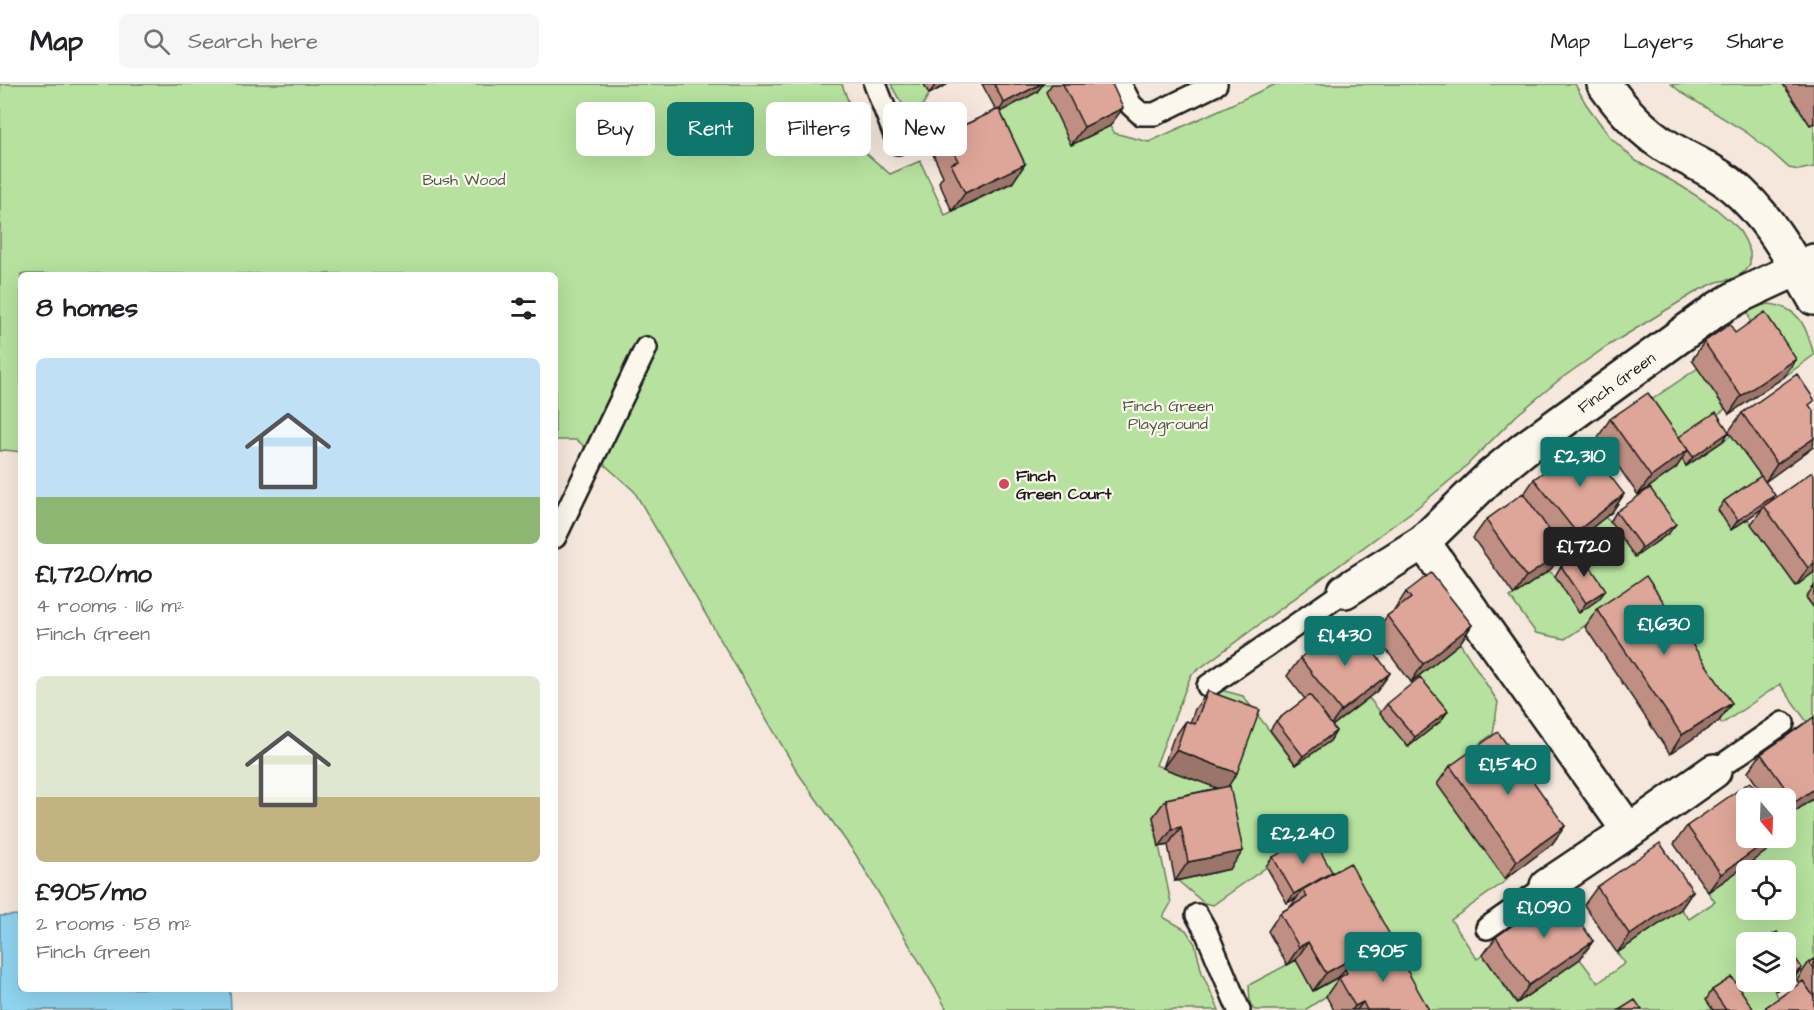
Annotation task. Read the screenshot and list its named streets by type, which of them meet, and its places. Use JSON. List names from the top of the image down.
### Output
{
  "streets": {
    "street": ["Finch Green"]
  },
  "parks": ["Bush Wood", "Finch Green Playground"],
  "places": ["Finch Green Court"],
  "north": "bottom",
  "page": {
    "header": "Map",
    "search": "Search here",
    "nav": ["Map", "Layers", "Share"],
    "chip": [
      "Buy",
      "Rent",
      "Filters",
      "New"
    ],
    "heading": "8 homes",
    "list": [
      {
        "name": "£1,720/mo",
        "note": "4 rooms · 116 m² · Finch Green"
      },
      {
        "name": "£905/mo",
        "note": "2 rooms · 58 m² · Finch Green"
      }
    ],
    "price": [
      "£2,310",
      "£1,720",
      "£1,630",
      "£1,430",
      "£1,540",
      "£2,240",
      "£1,090",
      "£905"
    ]
  }
}
